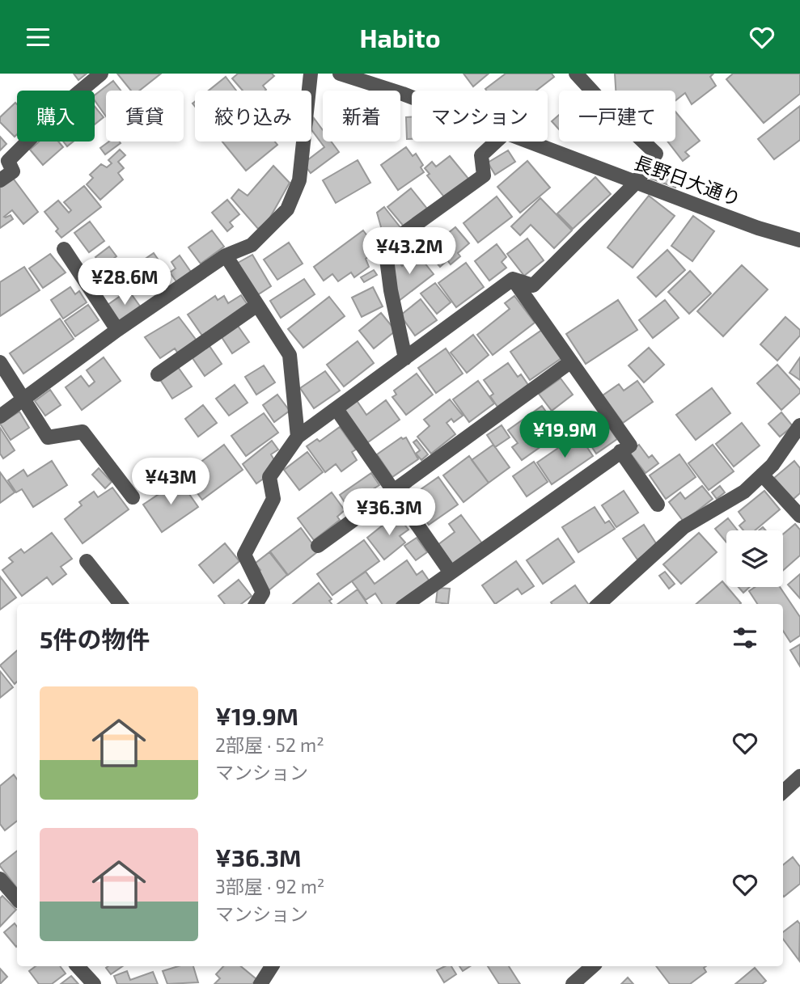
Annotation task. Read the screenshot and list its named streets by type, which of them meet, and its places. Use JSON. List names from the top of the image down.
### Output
{
  "streets": {
    "street": ["長野日大通り"]
  },
  "page": {
    "header": "Habito",
    "chip": [
      "購入",
      "賃貸",
      "絞り込み",
      "新着",
      "マンション",
      "一戸建て"
    ],
    "price": [
      "¥43.2M",
      "¥28.6M",
      "¥19.9M",
      "¥43M",
      "¥36.3M"
    ],
    "heading": "5件の物件",
    "list": [
      {
        "name": "¥19.9M",
        "note": "2部屋 · 52 m² · マンション"
      },
      {
        "name": "¥36.3M",
        "note": "3部屋 · 92 m² · マンション"
      }
    ]
  }
}
